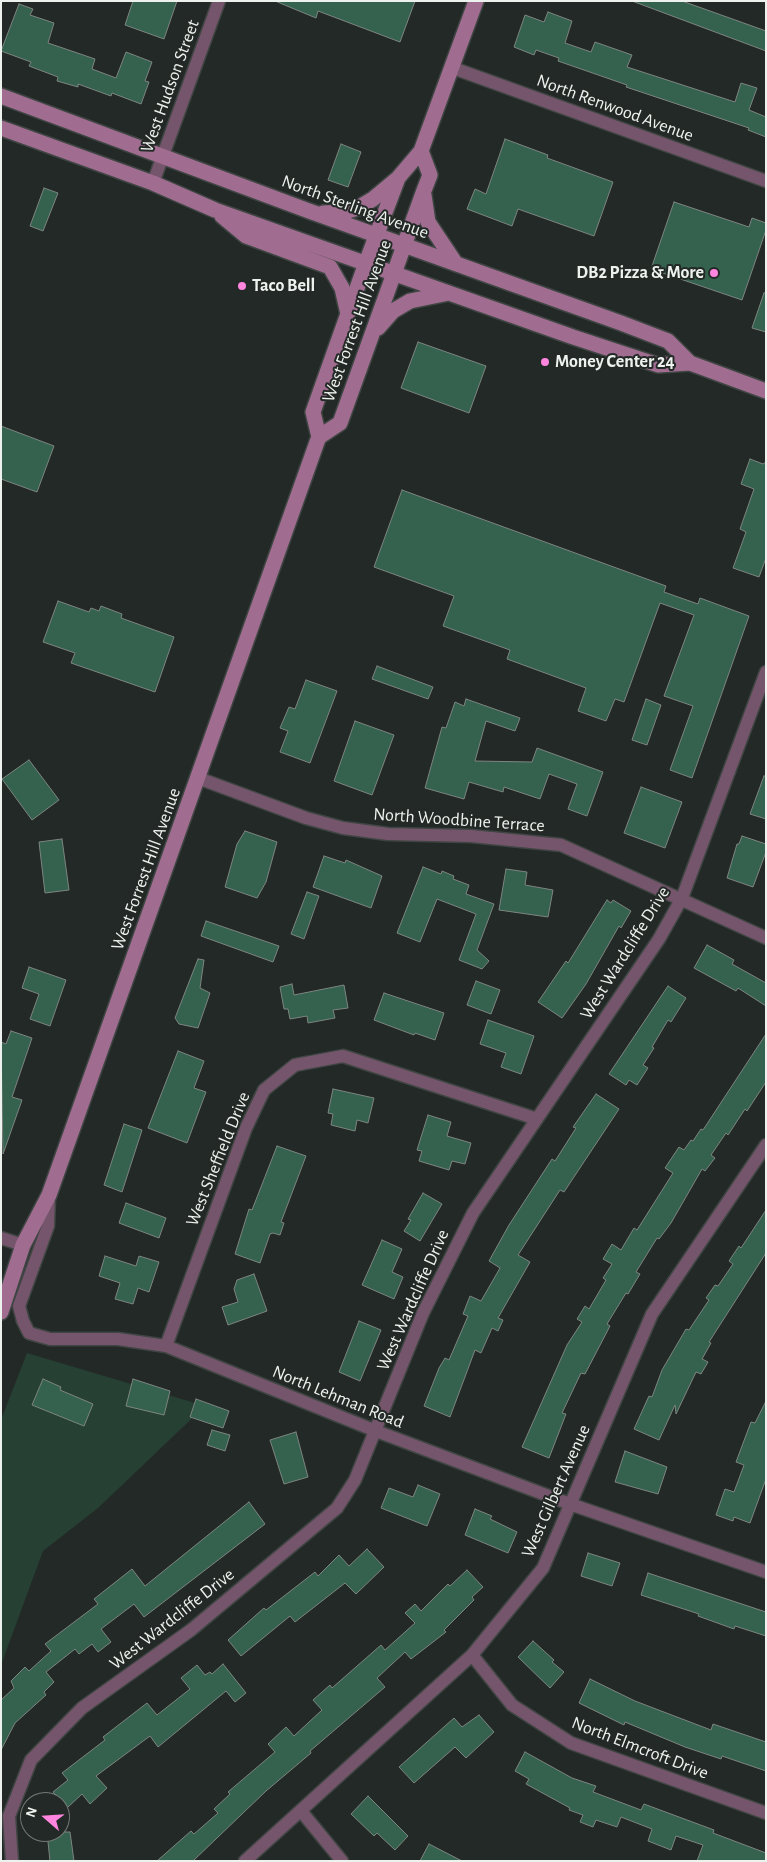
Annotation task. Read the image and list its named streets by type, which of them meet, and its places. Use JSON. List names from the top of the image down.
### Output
{
  "streets": {
    "main road": ["North Sterling Avenue", "West Forrest Hill Avenue"],
    "street": [
      "West Hudson Street",
      "North Renwood Avenue",
      "North Woodbine Terrace",
      "West Wardcliffe Drive",
      "West Sheffield Drive",
      "North Lehman Road",
      "West Gilbert Avenue",
      "North Elmcroft Drive"
    ]
  },
  "crossings": [
    ["West Hudson Street", "North Sterling Avenue"],
    ["North Renwood Avenue", "West Forrest Hill Avenue"],
    ["North Sterling Avenue", "West Forrest Hill Avenue"],
    ["West Forrest Hill Avenue", "North Woodbine Terrace"],
    ["West Forrest Hill Avenue", "North Lehman Road"],
    ["North Woodbine Terrace", "West Wardcliffe Drive"],
    ["West Wardcliffe Drive", "West Sheffield Drive"],
    ["West Wardcliffe Drive", "North Lehman Road"],
    ["West Sheffield Drive", "North Lehman Road"],
    ["North Lehman Road", "West Gilbert Avenue"],
    ["West Gilbert Avenue", "North Elmcroft Drive"]
  ],
  "places": ["DB2 Pizza & More", "Taco Bell", "Money Center 24"],
  "north": "left"
}
